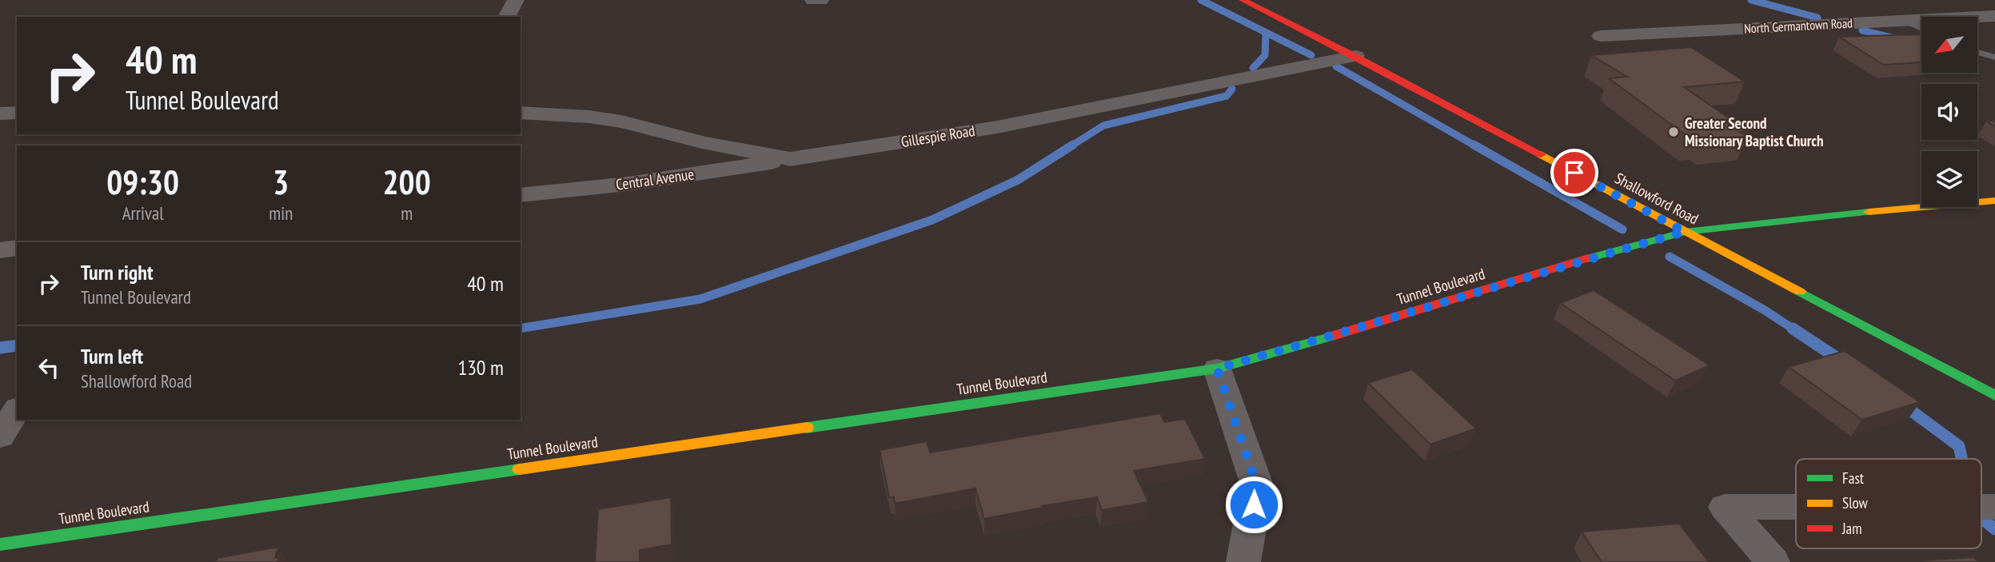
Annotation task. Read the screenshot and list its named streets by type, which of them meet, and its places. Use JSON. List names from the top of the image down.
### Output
{
  "streets": {
    "main road": ["Shallowford Road", "Tunnel Boulevard"],
    "street": ["North Germantown Road", "Gillespie Road", "Central Avenue"]
  },
  "crossings": [
    ["Gillespie Road", "Central Avenue"],
    ["Gillespie Road", "Shallowford Road"],
    ["Shallowford Road", "Tunnel Boulevard"]
  ],
  "places": ["Greater Second Missionary Baptist Church"],
  "legend": ["Fast", "Slow", "Jam"],
  "north": "bottom left",
  "page": {
    "turn": ["40 m", "Tunnel Boulevard"],
    "eta": [
      "09:30",
      "Arrival",
      "3",
      "min",
      "200",
      "m"
    ],
    "list": [
      {
        "name": "Turn right",
        "note": "Tunnel Boulevard",
        "value": "40 m"
      },
      {
        "name": "Turn left",
        "note": "Shallowford Road",
        "value": "130 m"
      }
    ]
  }
}
